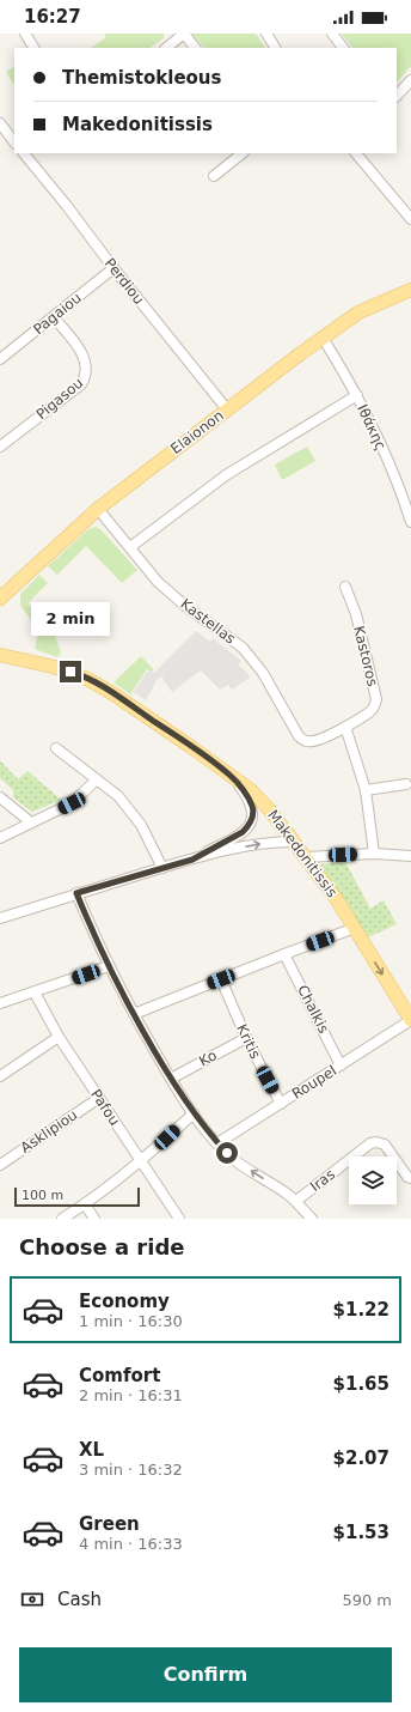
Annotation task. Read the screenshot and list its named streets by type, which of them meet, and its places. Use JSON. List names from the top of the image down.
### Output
{
  "streets": {
    "main road": ["Elaionon", "Makedonitissis"],
    "street": [
      "Perdiou",
      "Pagaiou",
      "Pigasou",
      "Ιθάκης",
      "Kastellas",
      "Kastoros",
      "Chalkis",
      "Kritis",
      "Ko",
      "Roupel",
      "Pafou",
      "Asklipiou",
      "Iras"
    ]
  },
  "crossings": [
    ["Perdiou", "Pagaiou"],
    ["Perdiou", "Elaionon"],
    ["Pagaiou", "Pigasou"],
    ["Ιθάκης", "Elaionon"],
    ["Elaionon", "Kastellas"],
    ["Kastellas", "Kastoros"],
    ["Makedonitissis", "Roupel"],
    ["Chalkis", "Roupel"],
    ["Kritis", "Ko"],
    ["Kritis", "Roupel"],
    ["Pafou", "Asklipiou"]
  ],
  "scale_bar": "100 m",
  "page": {
    "status": "16:27",
    "banner": ["Themistokleous", "Makedonitissis"],
    "bubble": "2 min",
    "scale": "100 m",
    "heading": "Choose a ride",
    "list": [
      {
        "name": "Economy",
        "note": "1 min · 16:30",
        "value": "$1.22"
      },
      {
        "name": "Comfort",
        "note": "2 min · 16:31",
        "value": "$1.65"
      },
      {
        "name": "XL",
        "note": "3 min · 16:32",
        "value": "$2.07"
      },
      {
        "name": "Green",
        "note": "4 min · 16:33",
        "value": "$1.53"
      }
    ],
    "pay": ["Cash", "590 m"],
    "buttons": "Confirm"
  }
}
